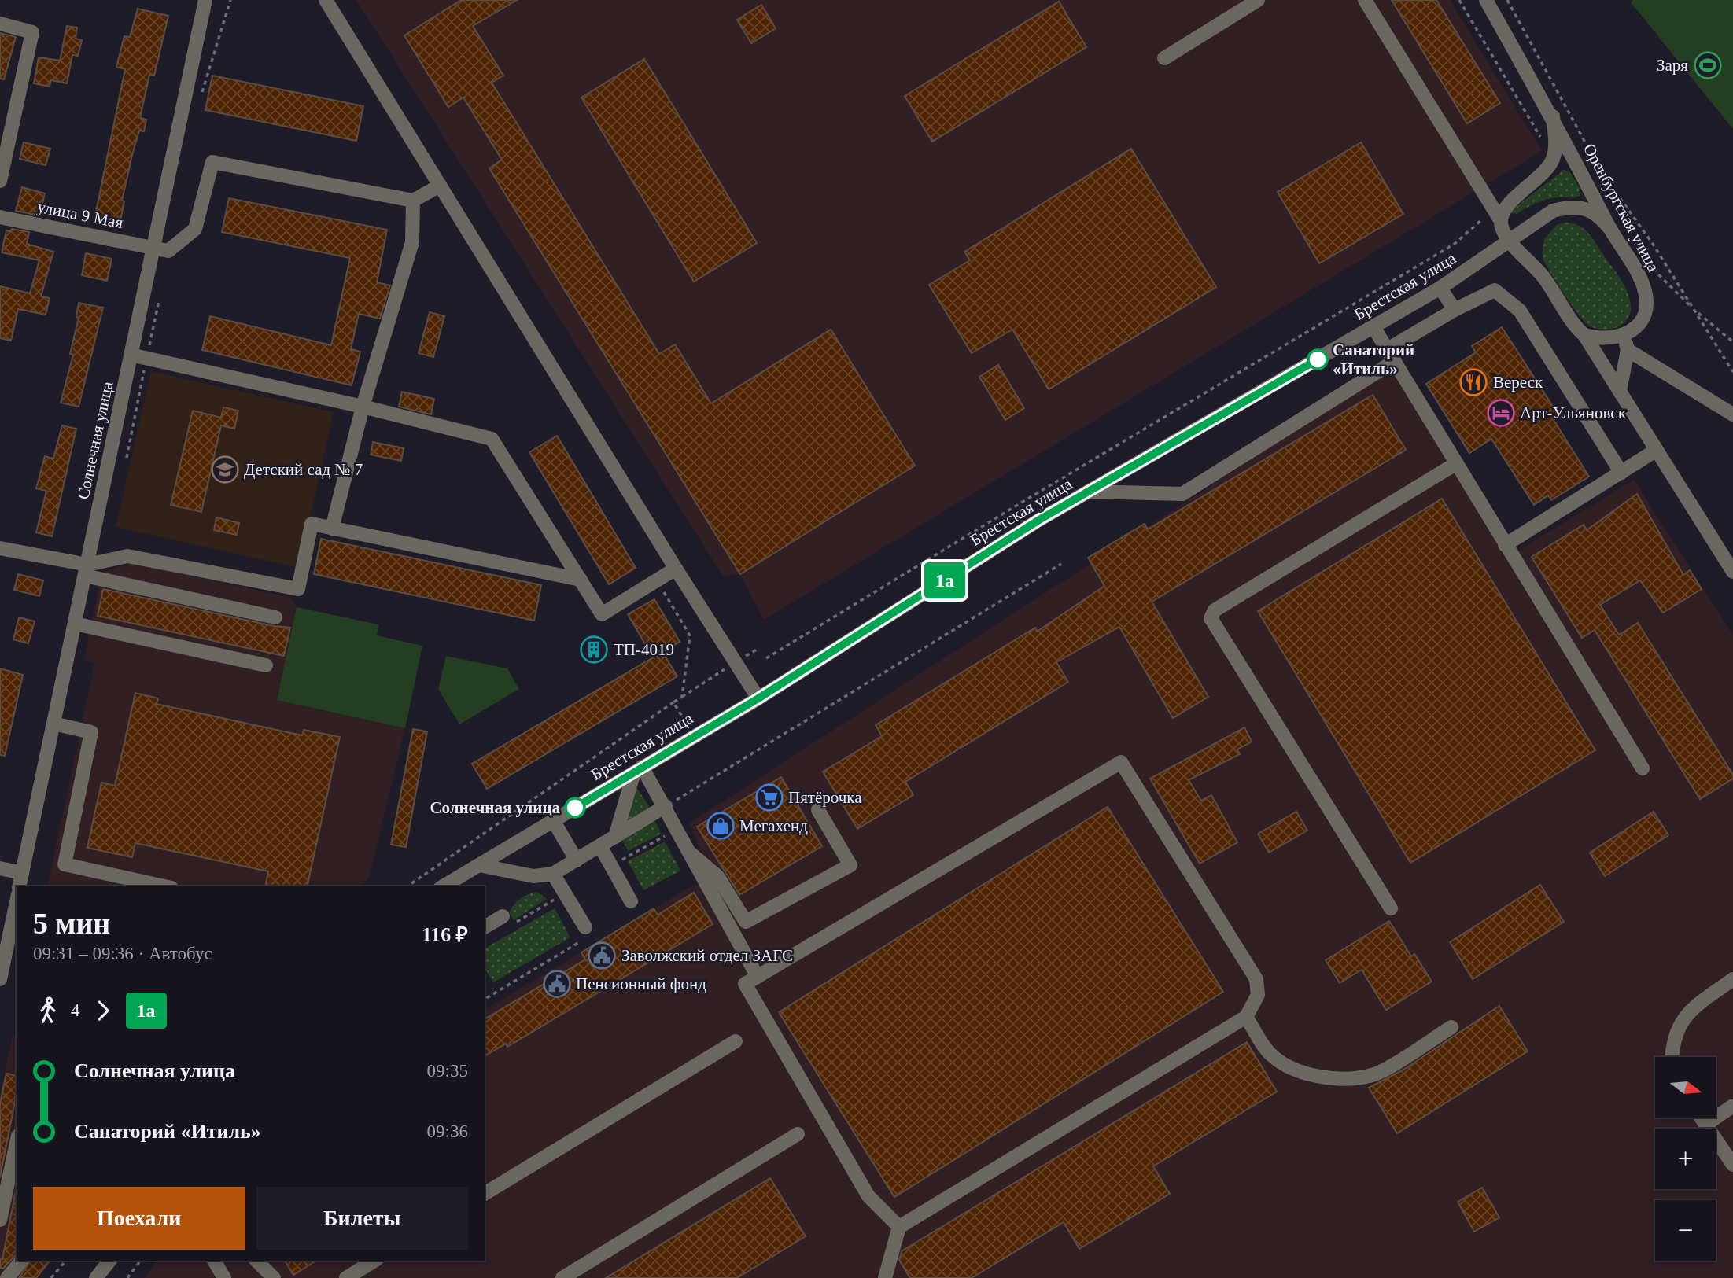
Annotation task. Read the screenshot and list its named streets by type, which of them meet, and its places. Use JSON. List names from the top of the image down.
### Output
{
  "streets": {
    "street": [
      "Оренбургская улица",
      "улица 9 Мая",
      "Брестская улица",
      "Солнечная улица"
    ]
  },
  "crossings": [
    ["Оренбургская улица", "Брестская улица"],
    ["улица 9 Мая", "Солнечная улица"]
  ],
  "places": {
    "sports": ["Заря"],
    "other": ["Санаторий «Итиль»", "Солнечная улица"],
    "restaurant": ["Вереск"],
    "hotel": ["Арт-Ульяновск"],
    "school or university": ["Детский сад № 7"],
    "building": ["ТП-4019"],
    "supermarket": ["Пятёрочка"],
    "shop": ["Мегахенд"],
    "public building": ["Заволжский отдел ЗАГС", "Пенсионный фонд"]
  },
  "lines": ["bus line 1а"],
  "north": "right",
  "page": {
    "on_map": "1а",
    "heading": ["5 мин", "09:31 – 09:36 · Автобус", "116 ₽"],
    "legs": ["4", "1а"],
    "list": [
      {
        "name": "Солнечная улица",
        "value": "09:35"
      },
      {
        "name": "Санаторий «Итиль»",
        "value": "09:36"
      }
    ],
    "map_buttons": ["+", "−"],
    "buttons": ["Поехали", "Билеты"]
  }
}
